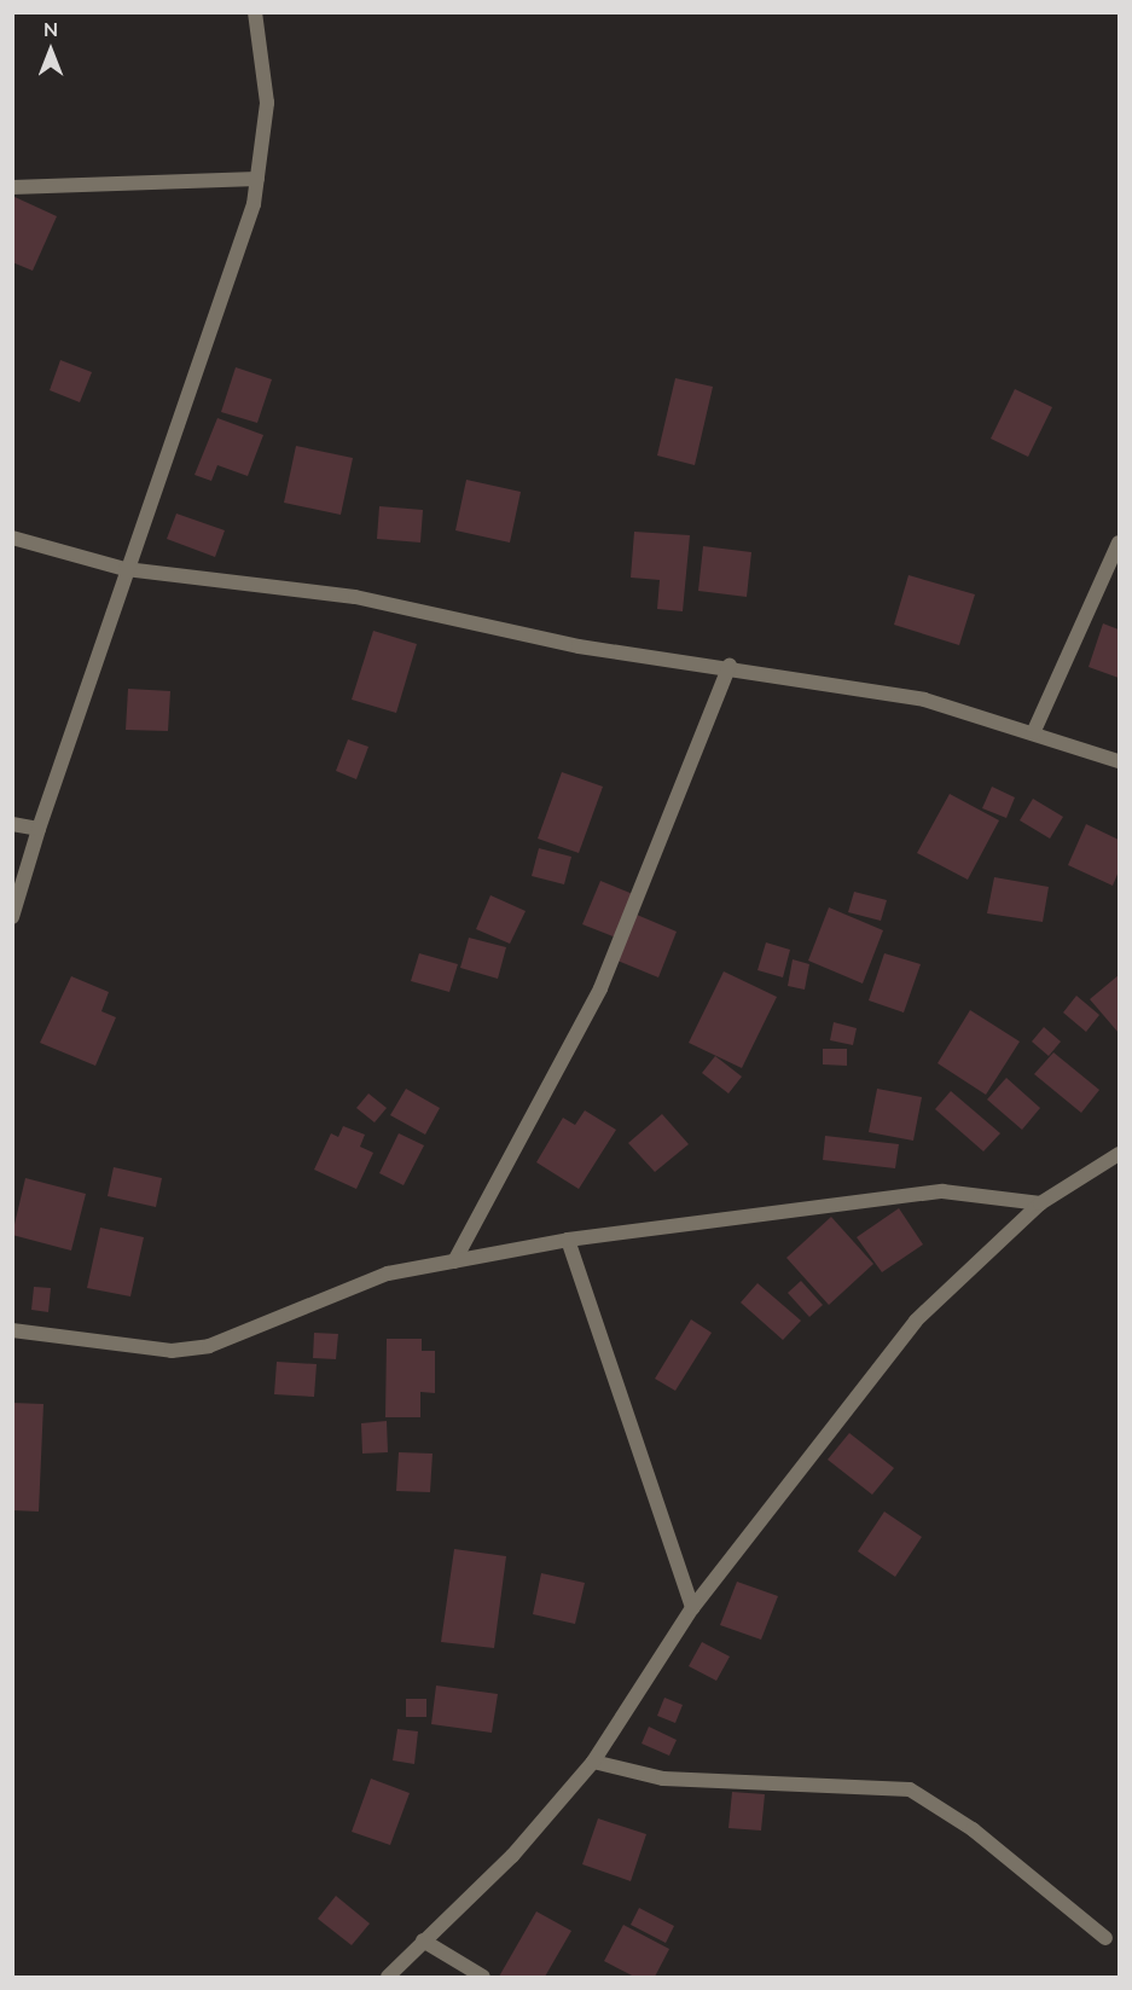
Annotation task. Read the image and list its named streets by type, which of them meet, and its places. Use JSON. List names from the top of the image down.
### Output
{
  "north": "top"
}
